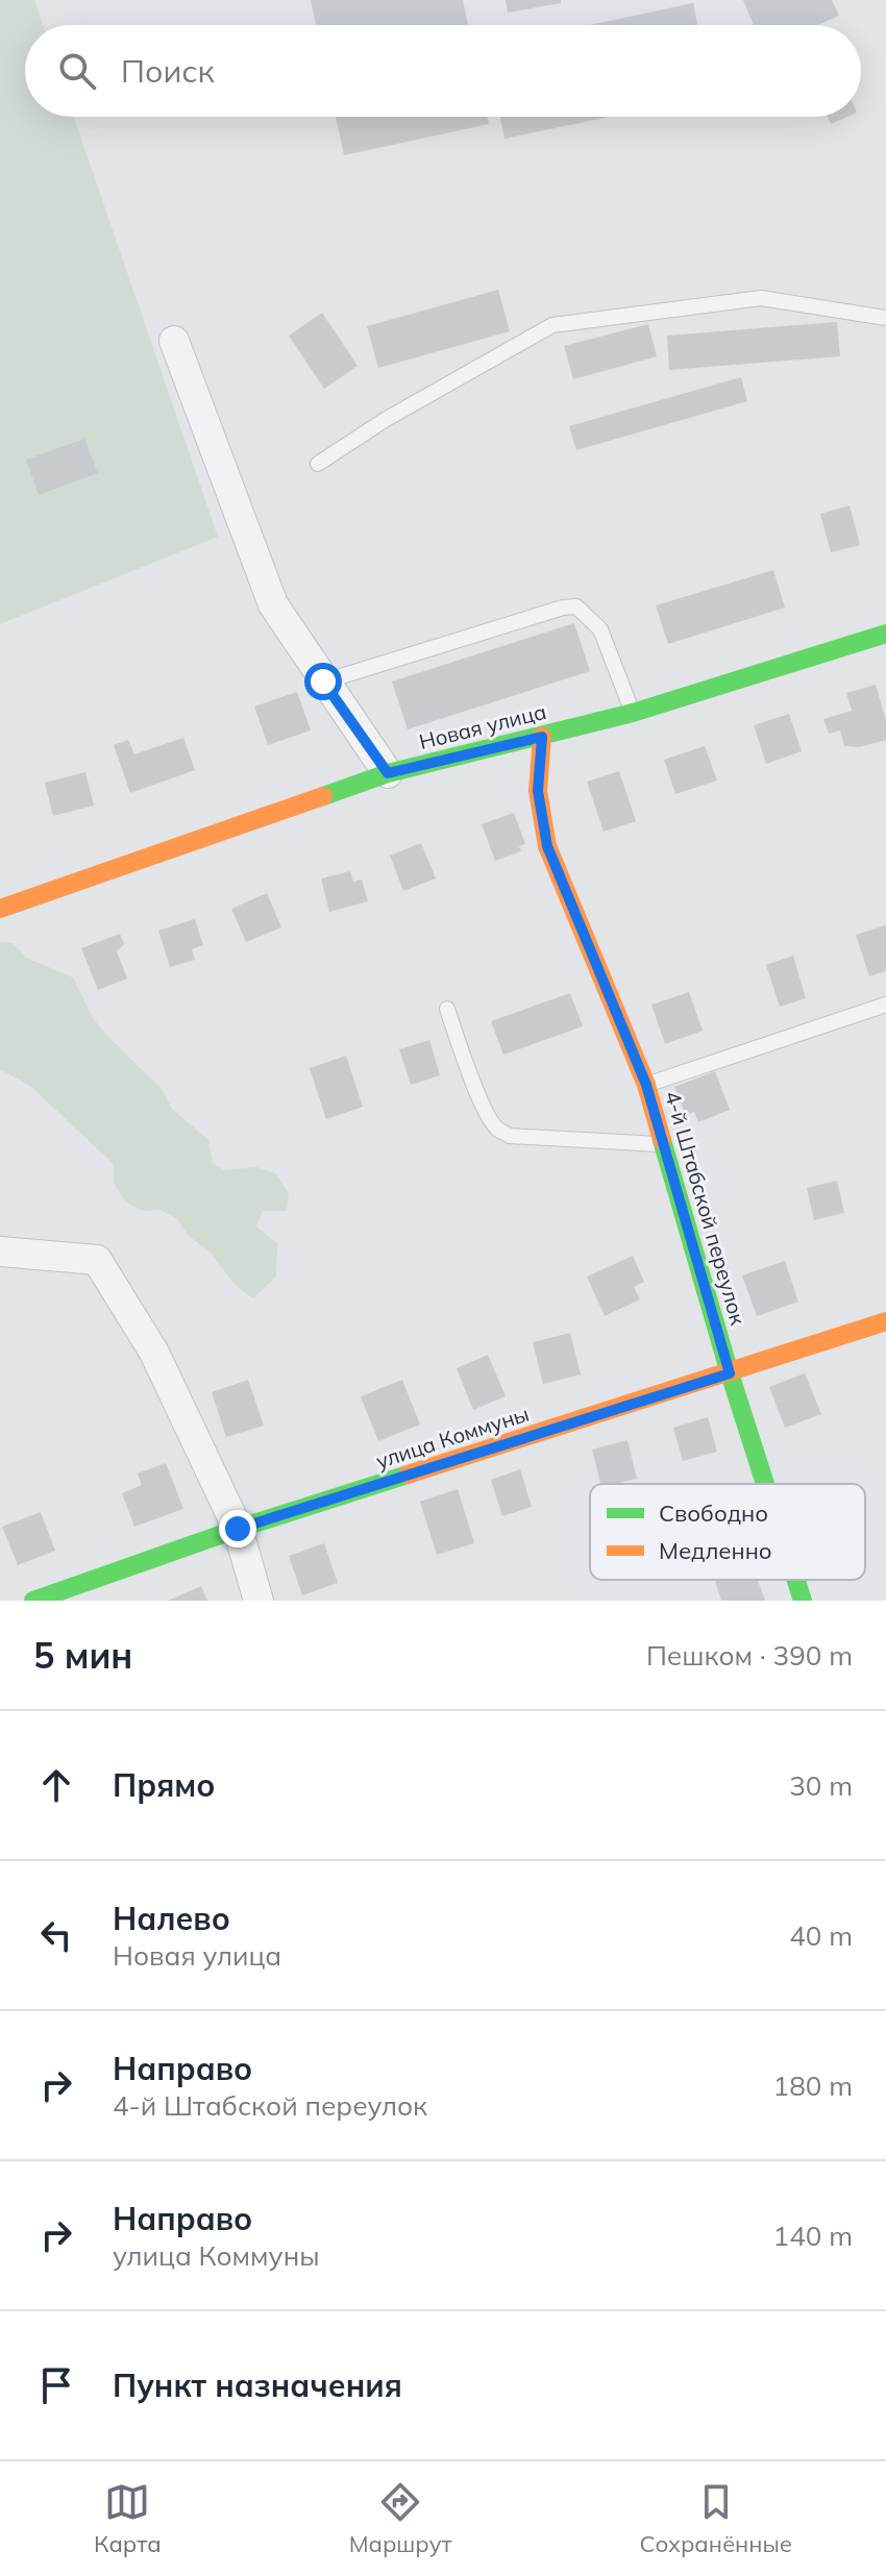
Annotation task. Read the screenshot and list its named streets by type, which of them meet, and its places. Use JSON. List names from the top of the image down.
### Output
{
  "streets": {
    "street": ["Новая улица", "4-й Штабской переулок", "улица Коммуны"]
  },
  "crossings": [
    ["Новая улица", "4-й Штабской переулок"],
    ["4-й Штабской переулок", "улица Коммуны"]
  ],
  "legend": ["Свободно", "Медленно"],
  "page": {
    "search": "Поиск",
    "heading": ["5 мин", "Пешком · 390 m"],
    "list": [
      ["Прямо", "30 m"],
      ["Налево", "Новая улица", "40 m"],
      ["Направо", "4-й Штабской переулок", "180 m"],
      ["Направо", "улица Коммуны", "140 m"],
      "Пункт назначения"
    ],
    "nav": ["Карта", "Маршрут", "Сохранённые"]
  }
}
